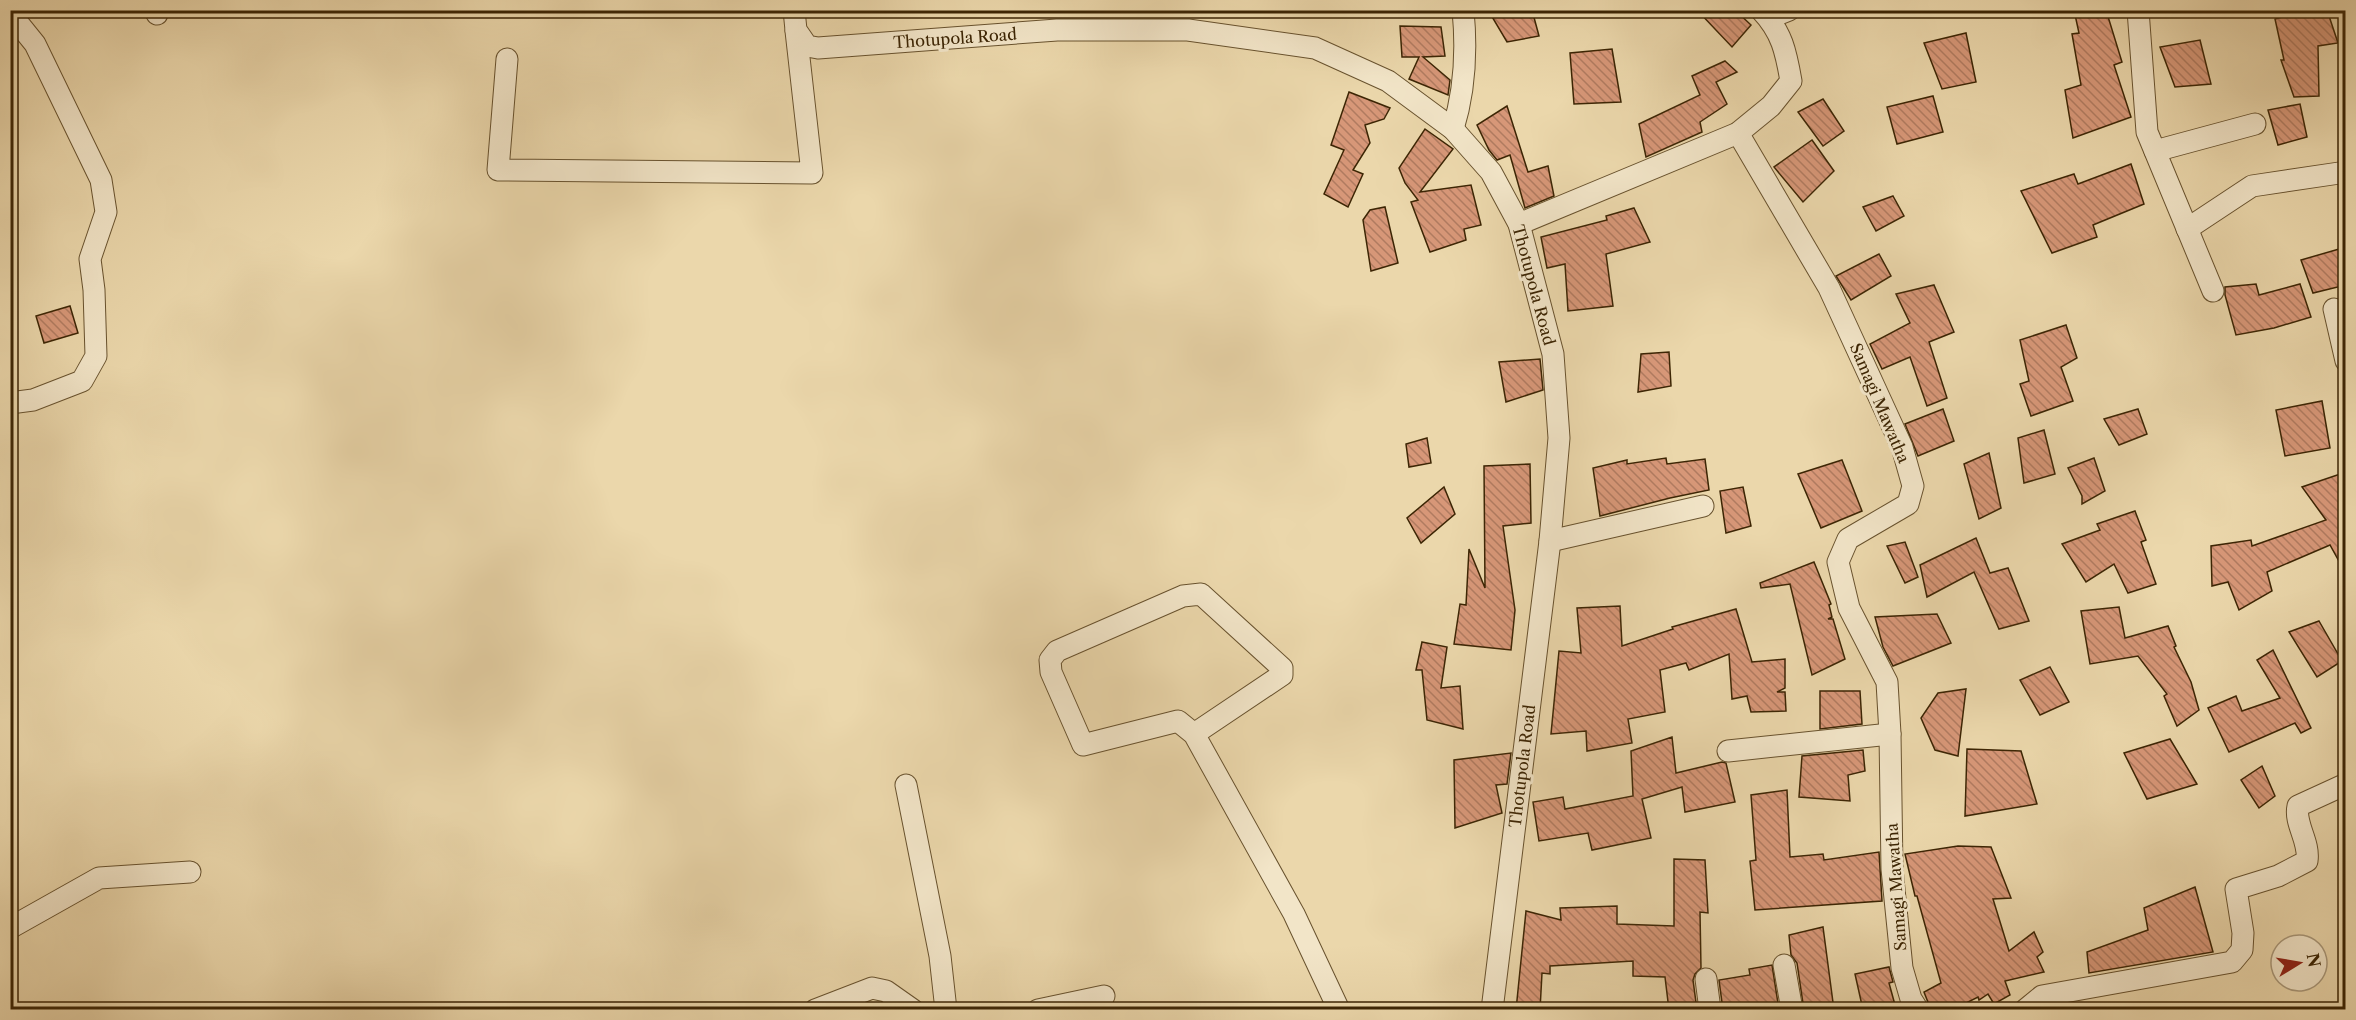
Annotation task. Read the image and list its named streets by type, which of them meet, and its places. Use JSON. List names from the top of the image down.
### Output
{
  "streets": {
    "street": ["Thotupola Road", "Samagi Mawatha"]
  },
  "north": "right"
}
